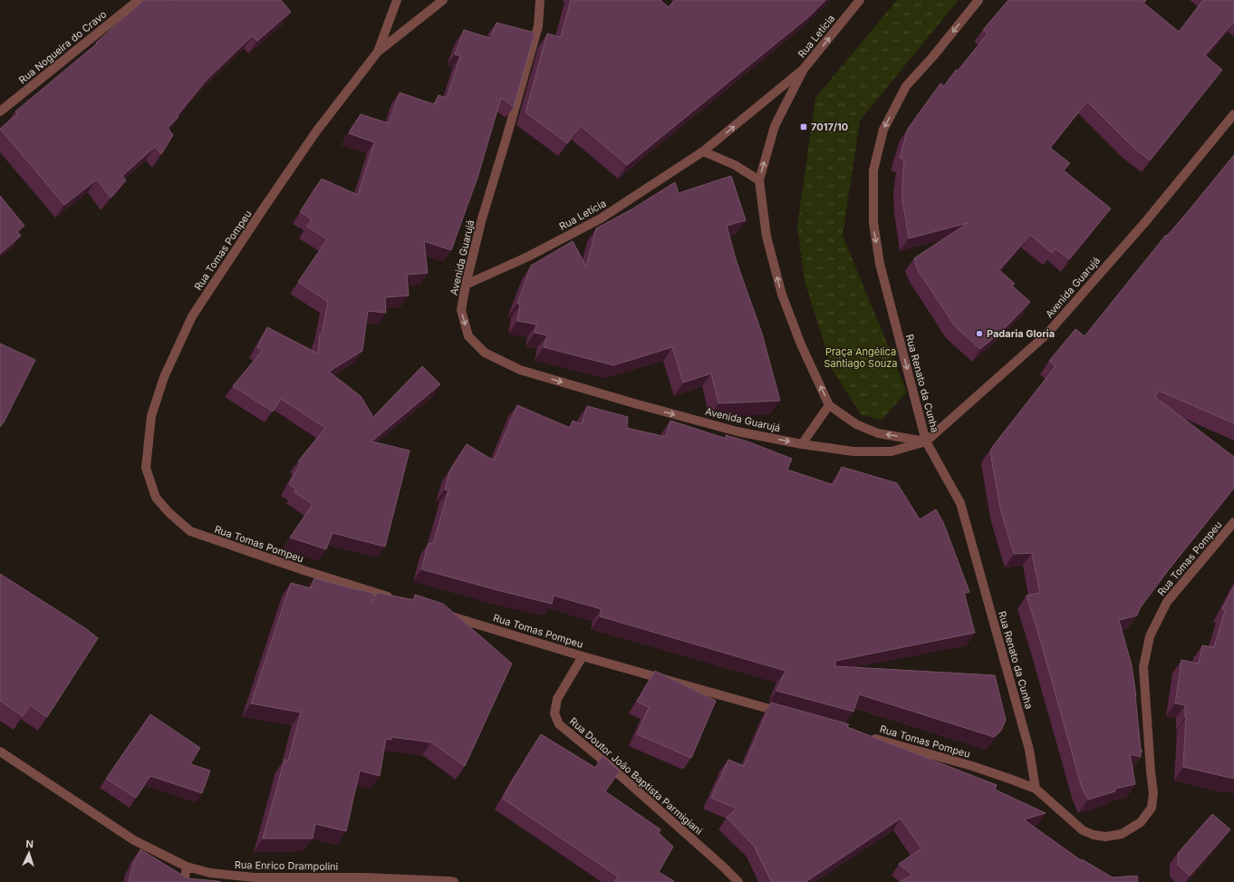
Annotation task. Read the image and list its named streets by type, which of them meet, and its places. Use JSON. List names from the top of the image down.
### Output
{
  "streets": {
    "street": [
      "Rua Letícia",
      "Rua Nogueira do Cravo",
      "Rua Tomas Pompeu",
      "Avenida Guarujá",
      "Rua Renato da Cunha",
      "Rua Doutor João Baptista Parmigiani",
      "Rua Enrico Drampolini"
    ]
  },
  "crossings": [
    ["Rua Letícia", "Avenida Guarujá"],
    ["Rua Tomas Pompeu", "Rua Renato da Cunha"],
    ["Rua Tomas Pompeu", "Rua Doutor João Baptista Parmigiani"],
    ["Avenida Guarujá", "Rua Renato da Cunha"]
  ],
  "one_way": ["Rua Renato da Cunha"],
  "parks": ["Praça Angélica Santiago Souza"],
  "places": {
    "transit": ["7017/10"],
    "other": ["Padaria Gloria"]
  },
  "north": "top"
}
